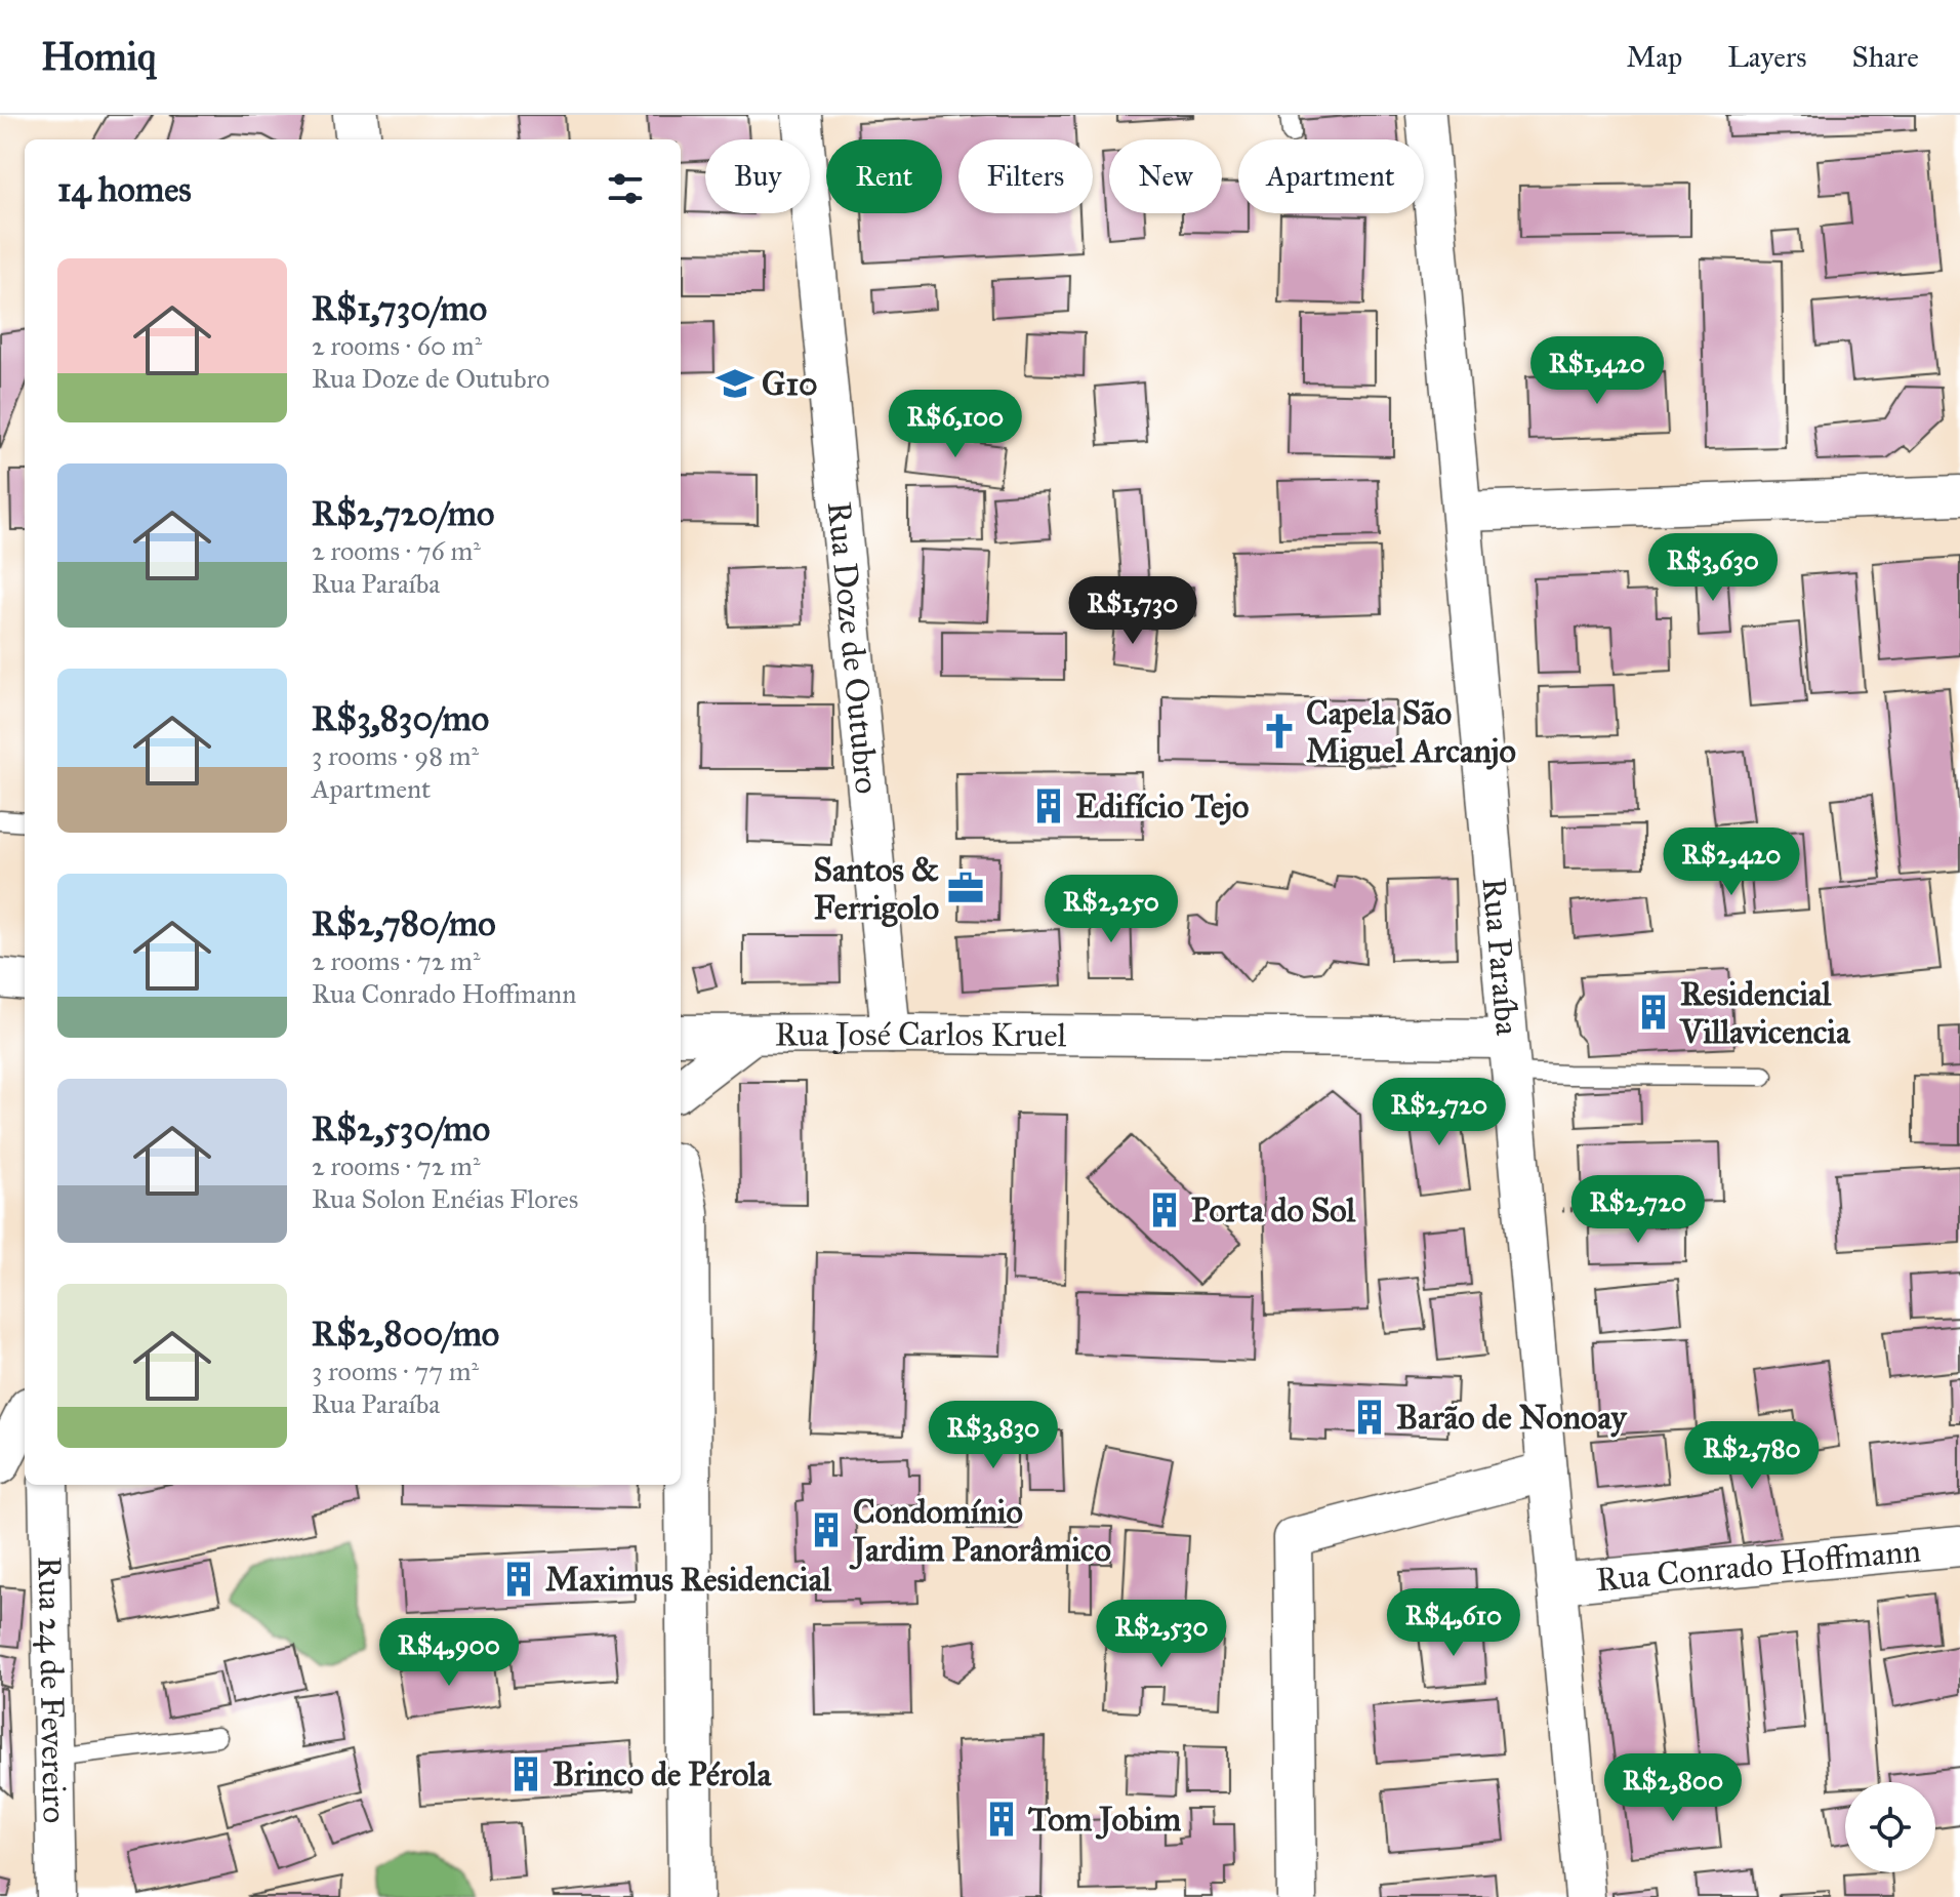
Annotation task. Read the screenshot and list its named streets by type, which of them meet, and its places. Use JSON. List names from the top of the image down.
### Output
{
  "streets": {
    "street": [
      "Rua Doze de Outubro",
      "Rua Paraíba",
      "Rua José Carlos Kruel",
      "Rua Conrado Hoffmann",
      "Rua 24 de Fevereiro"
    ]
  },
  "crossings": [
    ["Rua Doze de Outubro", "Rua José Carlos Kruel"],
    ["Rua Paraíba", "Rua José Carlos Kruel"],
    ["Rua Paraíba", "Rua Conrado Hoffmann"]
  ],
  "places": {
    "school or university": ["G10"],
    "church": ["Capela São Miguel Arcanjo"],
    "building": [
      "Edifício Tejo",
      "Residencial Villavicencia",
      "Porta do Sol",
      "Barão de Nonoay",
      "Condomínio Jardim Panorâmico",
      "Maximus Residencial",
      "Brinco de Pérola",
      "Tom Jobim"
    ],
    "office": ["Santos & Ferrigolo"]
  },
  "page": {
    "header": "Homiq",
    "nav": ["Map", "Layers", "Share"],
    "chip": [
      "Buy",
      "Rent",
      "Filters",
      "New",
      "Apartment"
    ],
    "heading": "14 homes",
    "list": [
      {
        "name": "R$1,730/mo",
        "note": "2 rooms · 60 m² · Rua Doze de Outubro"
      },
      {
        "name": "R$2,720/mo",
        "note": "2 rooms · 76 m² · Rua Paraíba"
      },
      {
        "name": "R$3,830/mo",
        "note": "3 rooms · 98 m² · Apartment"
      },
      {
        "name": "R$2,780/mo",
        "note": "2 rooms · 72 m² · Rua Conrado Hoffmann"
      },
      {
        "name": "R$2,530/mo",
        "note": "2 rooms · 72 m² · Rua Solon Enéias Flores"
      },
      {
        "name": "R$2,800/mo",
        "note": "3 rooms · 77 m² · Rua Paraíba"
      }
    ],
    "price": [
      "R$1,420",
      "R$6,100",
      "R$3,630",
      "R$1,730",
      "R$2,420",
      "R$2,250",
      "R$2,720",
      "R$2,720",
      "R$3,830",
      "R$2,780",
      "R$4,610",
      "R$2,530",
      "R$4,900",
      "R$2,800"
    ]
  }
}
